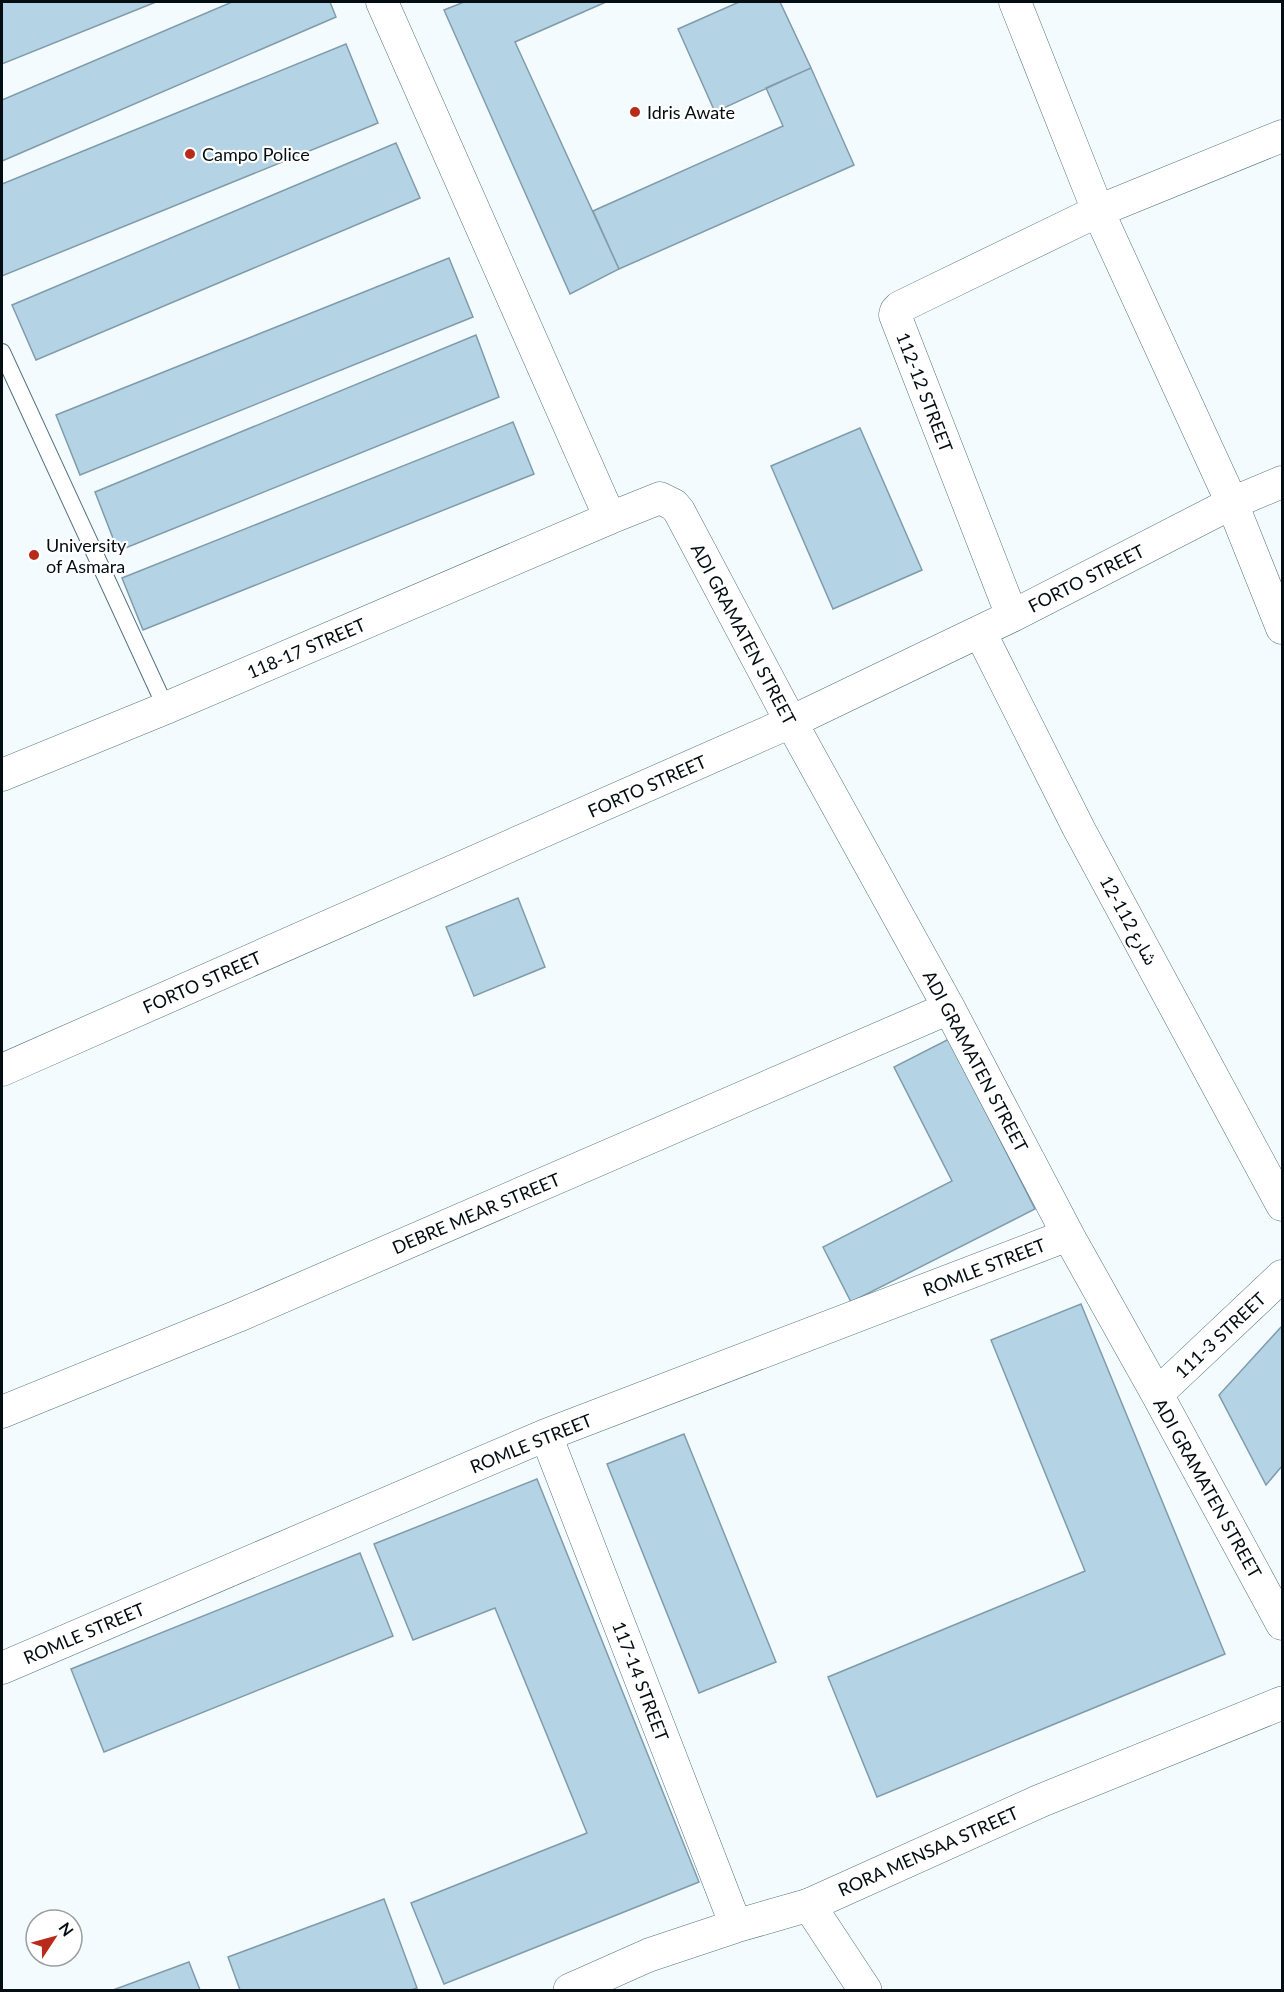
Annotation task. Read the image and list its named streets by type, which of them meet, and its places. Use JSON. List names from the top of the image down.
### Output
{
  "streets": {
    "main road": ["RORA MENSAA STREET"],
    "street": [
      "112-12 STREET",
      "FORTO STREET",
      "ADI GRAMATEN STREET",
      "118-17 STREET",
      "شارع 112-12",
      "DEBRE MEAR STREET",
      "ROMLE STREET",
      "111-3 STREET",
      "117-14 STREET"
    ]
  },
  "crossings": [
    ["112-12 STREET", "FORTO STREET"],
    ["FORTO STREET", "ADI GRAMATEN STREET"],
    ["FORTO STREET", "شارع 112-12"],
    ["ADI GRAMATEN STREET", "118-17 STREET"],
    ["ADI GRAMATEN STREET", "DEBRE MEAR STREET"],
    ["ADI GRAMATEN STREET", "ROMLE STREET"],
    ["ADI GRAMATEN STREET", "111-3 STREET"],
    ["ROMLE STREET", "117-14 STREET"],
    ["117-14 STREET", "RORA MENSAA STREET"]
  ],
  "places": ["Idris Awate", "Campo Police", "University of Asmara"],
  "north": "top right"
}
